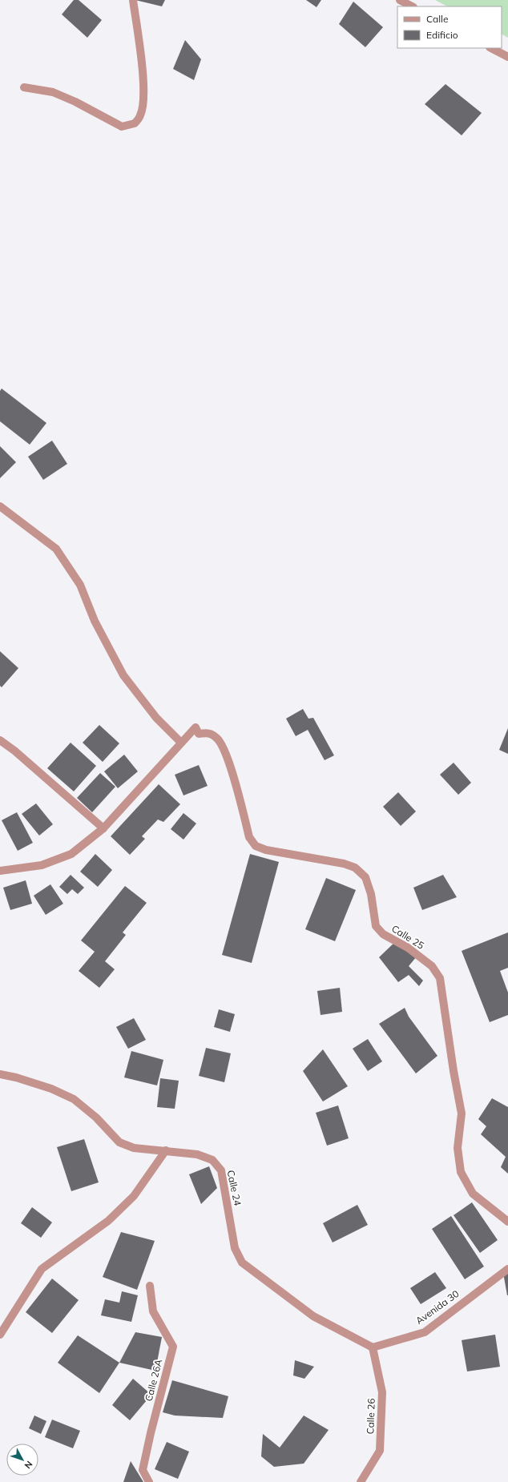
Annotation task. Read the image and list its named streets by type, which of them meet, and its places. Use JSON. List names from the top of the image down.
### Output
{
  "streets": {
    "street": [
      "Calle 25",
      "Calle 24",
      "Avenida 30",
      "Calle 26A",
      "Calle 26"
    ]
  },
  "crossings": [
    ["Calle 24", "Avenida 30"],
    ["Calle 24", "Calle 26"],
    ["Avenida 30", "Calle 26"]
  ],
  "legend": ["Calle", "Edificio"],
  "north": "bottom right"
}
